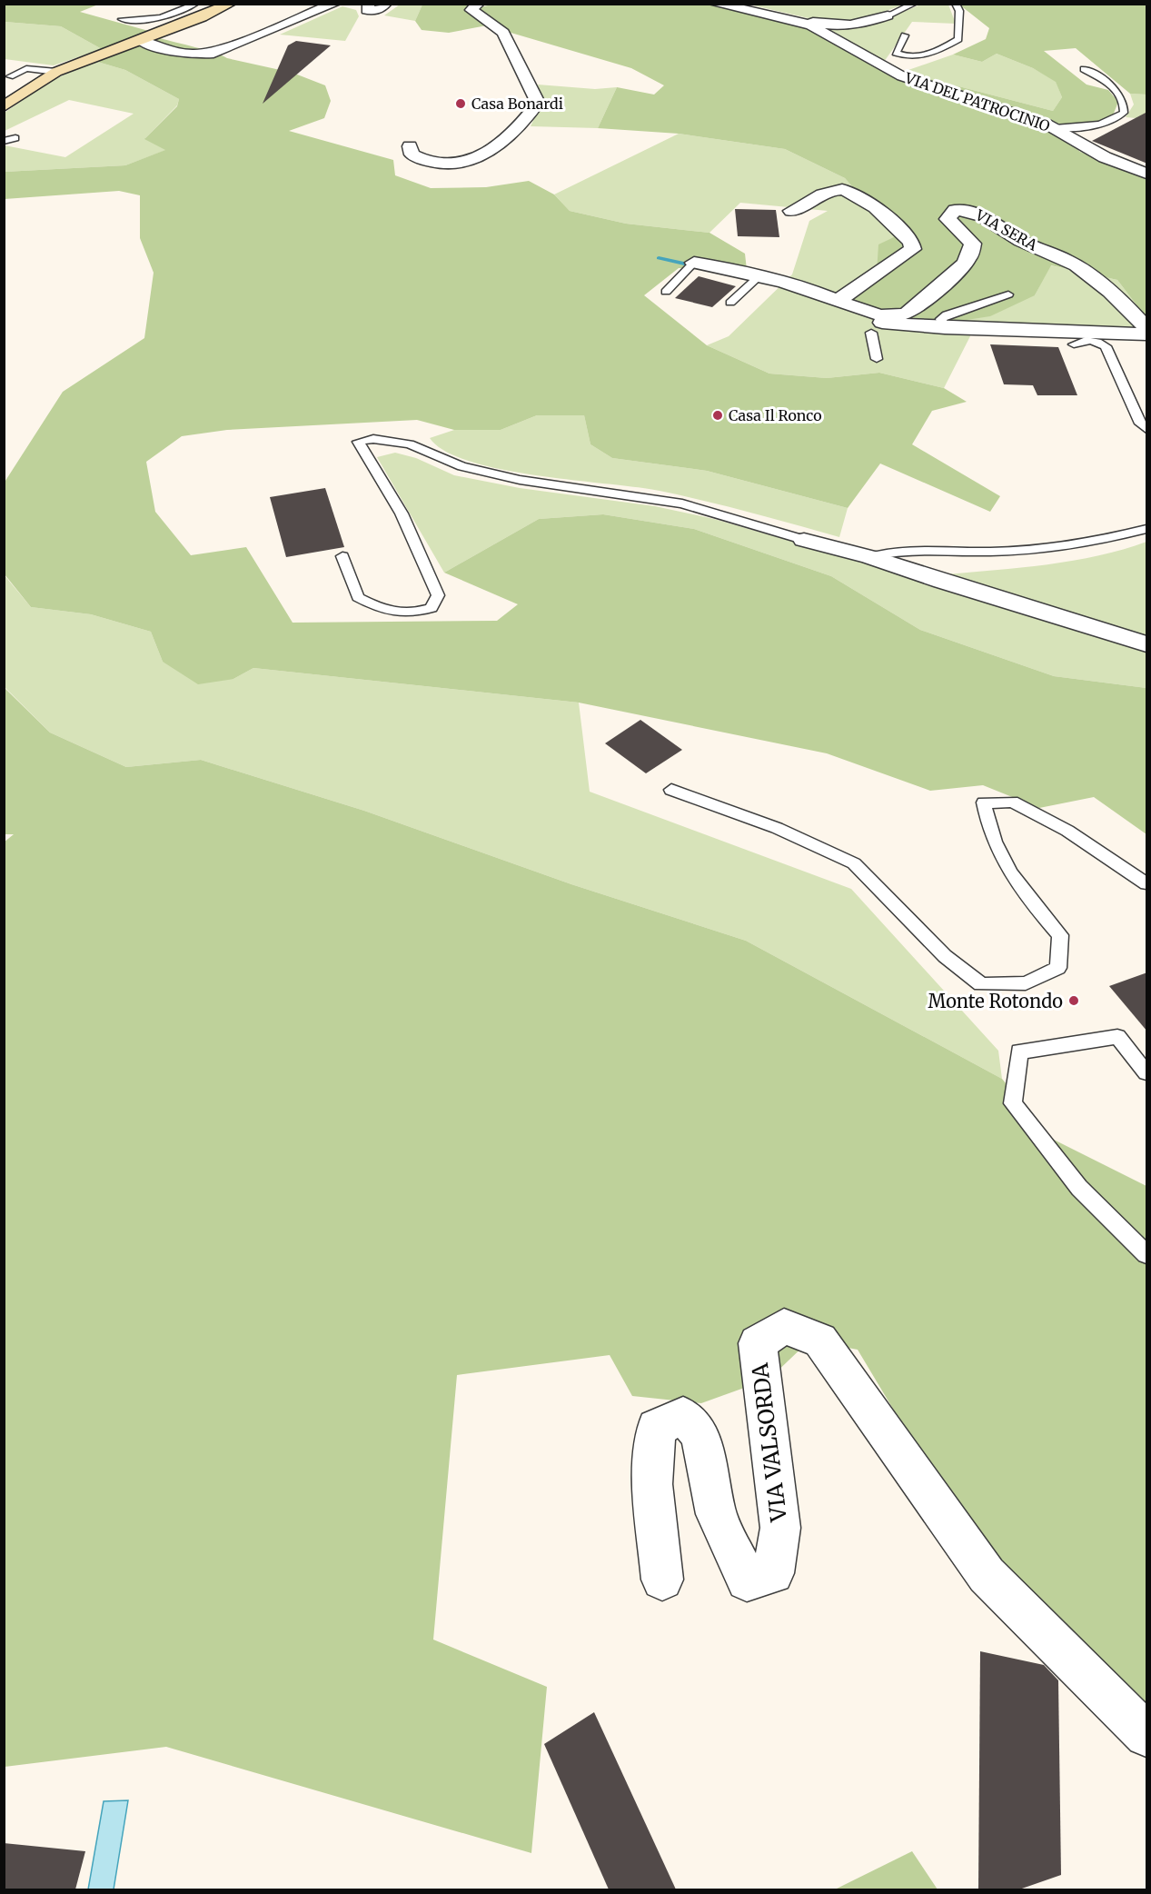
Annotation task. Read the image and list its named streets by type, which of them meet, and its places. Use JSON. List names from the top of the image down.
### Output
{
  "streets": {
    "street": ["VIA DEL PATROCINIO", "VIA SERA", "VIA VALSORDA"]
  },
  "places": ["Casa Bonardi", "Casa Il Ronco", "Monte Rotondo"]
}
